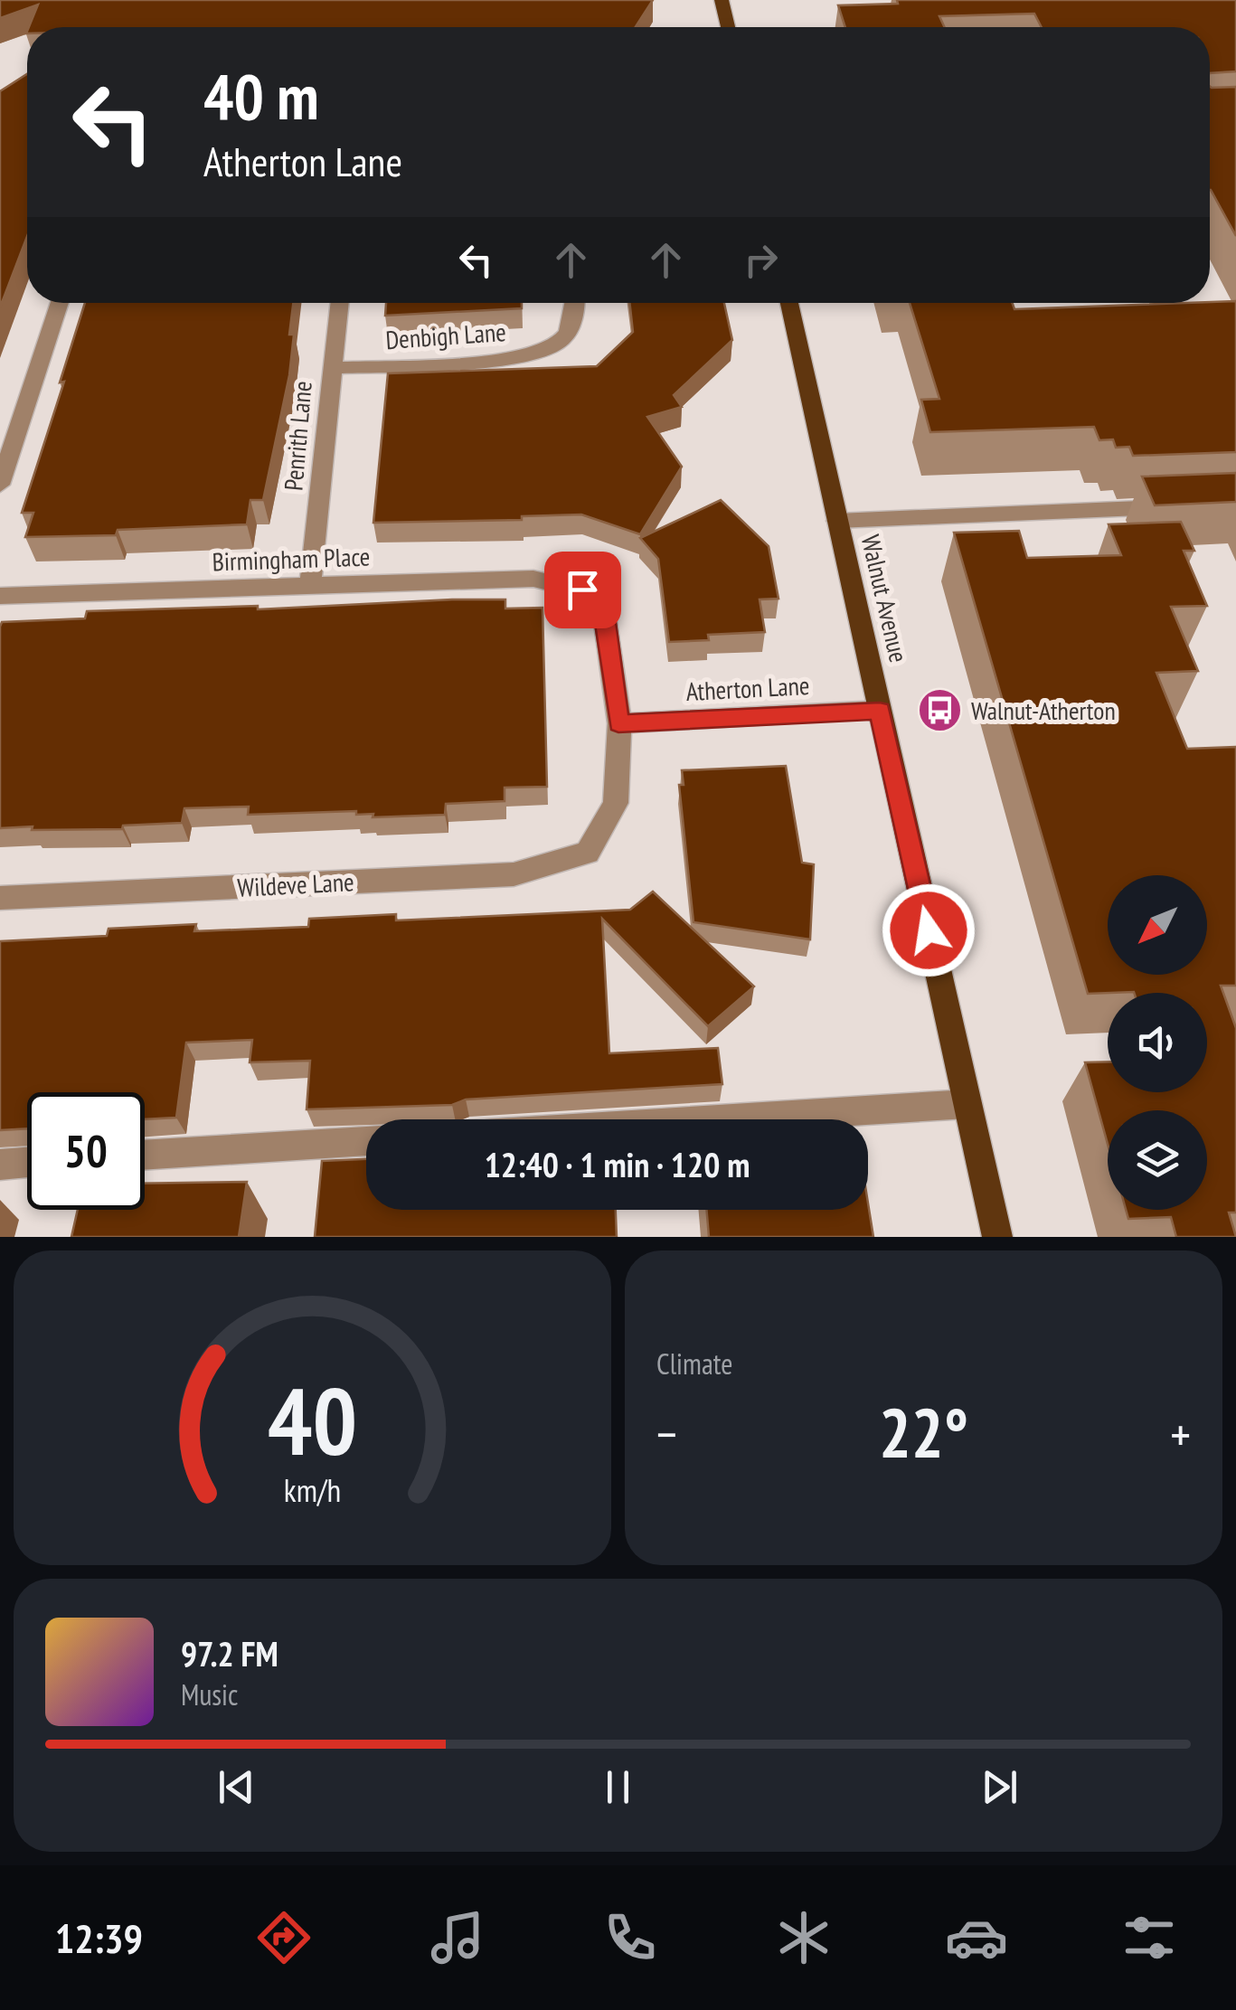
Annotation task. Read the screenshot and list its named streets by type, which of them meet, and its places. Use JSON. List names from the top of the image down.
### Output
{
  "streets": {
    "main road": ["Walnut Avenue"],
    "street": [
      "Denbigh Lane",
      "Penrith Lane",
      "Birmingham Place",
      "Atherton Lane",
      "Wildeve Lane"
    ]
  },
  "crossings": [
    ["Denbigh Lane", "Penrith Lane"],
    ["Penrith Lane", "Birmingham Place"],
    ["Birmingham Place", "Atherton Lane"],
    ["Birmingham Place", "Wildeve Lane"],
    ["Walnut Avenue", "Atherton Lane"],
    ["Atherton Lane", "Wildeve Lane"]
  ],
  "places": {
    "bus stop": ["Walnut-Atherton"]
  },
  "north": "bottom left",
  "page": {
    "turn": ["40 m", "Atherton Lane"],
    "limit": "50",
    "trip": "12:40 · 1 min · 120 m",
    "tile": "Climate",
    "heat": ["−", "22°", "+"],
    "song": ["97.2 FM", "Music"],
    "tabs": "12:39",
    "gauge": ["40", "km/h"]
  }
}
